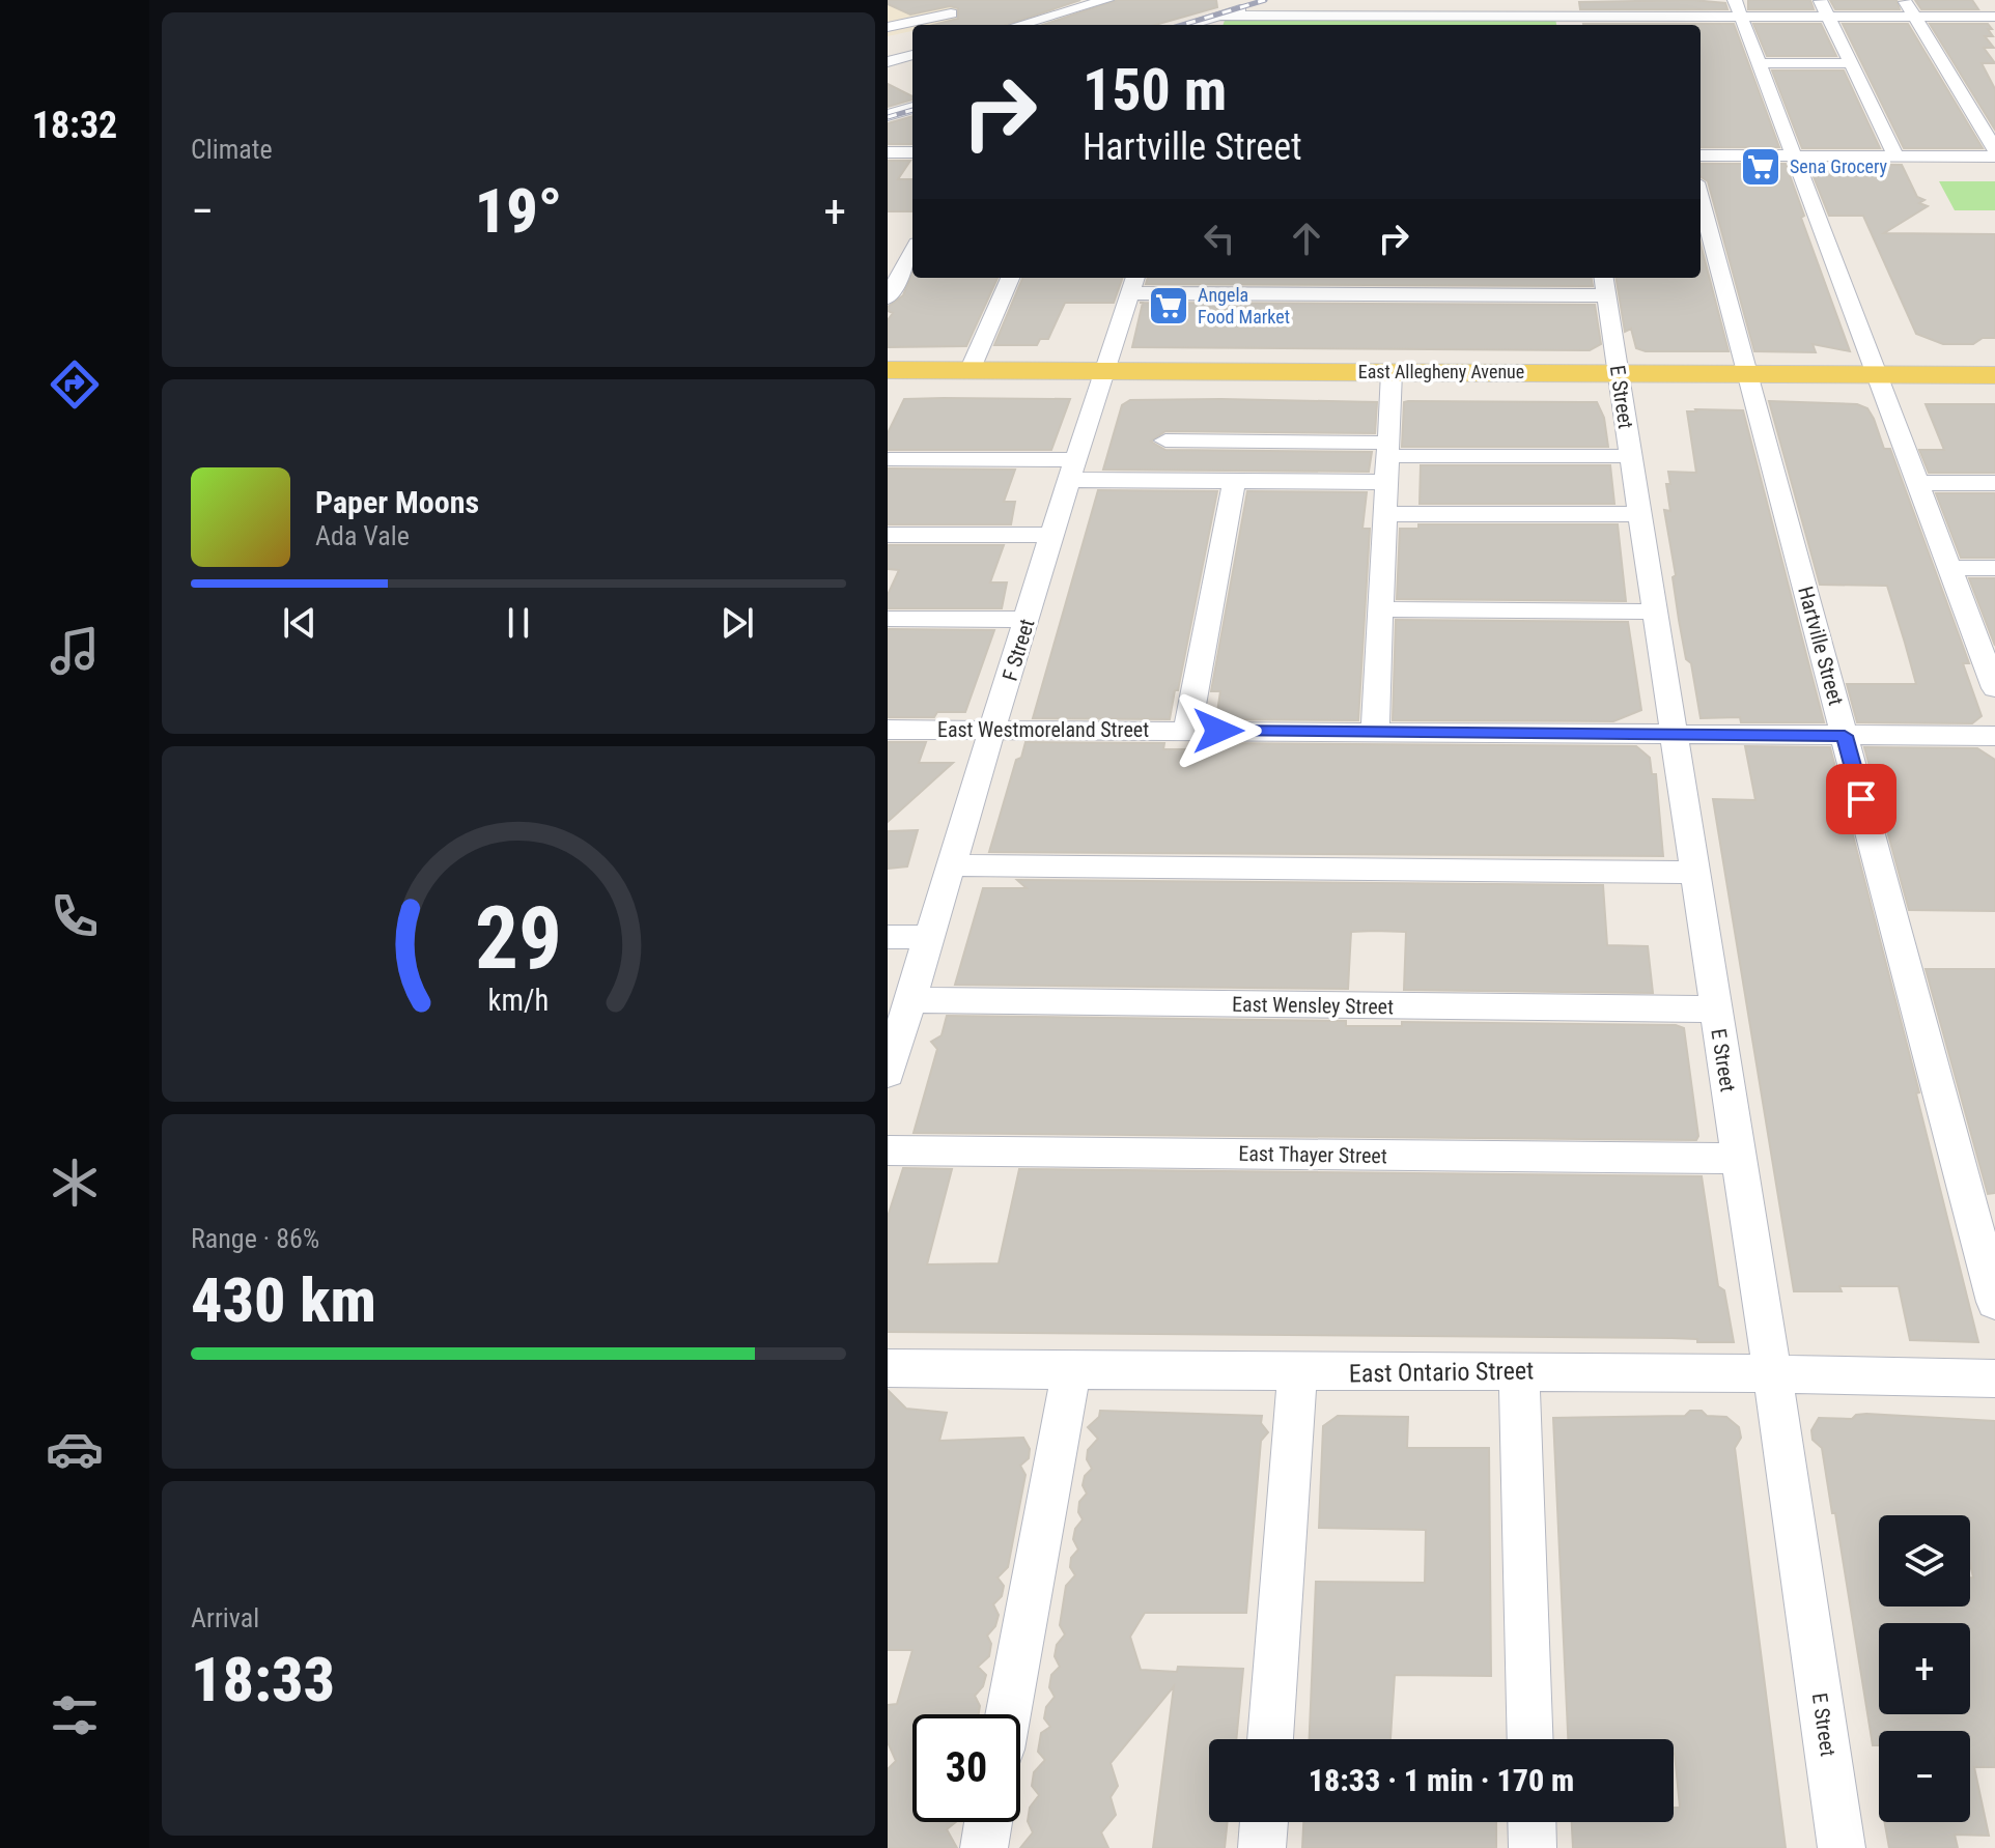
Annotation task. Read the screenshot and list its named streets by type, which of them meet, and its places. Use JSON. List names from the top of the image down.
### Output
{
  "streets": {
    "main road": ["East Allegheny Avenue"],
    "street": [
      "E Street",
      "Hartville Street",
      "F Street",
      "East Westmoreland Street",
      "East Wensley Street",
      "East Thayer Street",
      "East Ontario Street"
    ]
  },
  "crossings": [
    ["East Allegheny Avenue", "E Street"],
    ["East Allegheny Avenue", "Hartville Street"],
    ["East Allegheny Avenue", "F Street"],
    ["E Street", "East Westmoreland Street"],
    ["E Street", "East Wensley Street"],
    ["E Street", "East Thayer Street"],
    ["E Street", "East Ontario Street"],
    ["Hartville Street", "East Westmoreland Street"],
    ["F Street", "East Westmoreland Street"],
    ["F Street", "East Wensley Street"]
  ],
  "places": {
    "supermarket": ["Sena Grocery", "Angela Food Market"]
  },
  "page": {
    "tabs": "18:32",
    "tile": [
      "Climate",
      ["Range · 86%", "430 km"],
      ["Arrival", "18:33"]
    ],
    "turn": ["150 m", "Hartville Street"],
    "heat": ["−", "19°", "+"],
    "song": ["Paper Moons", "Ada Vale"],
    "map_buttons": ["+", "−"],
    "limit": "30",
    "trip": "18:33 · 1 min · 170 m",
    "gauge": ["29", "km/h"]
  }
}
